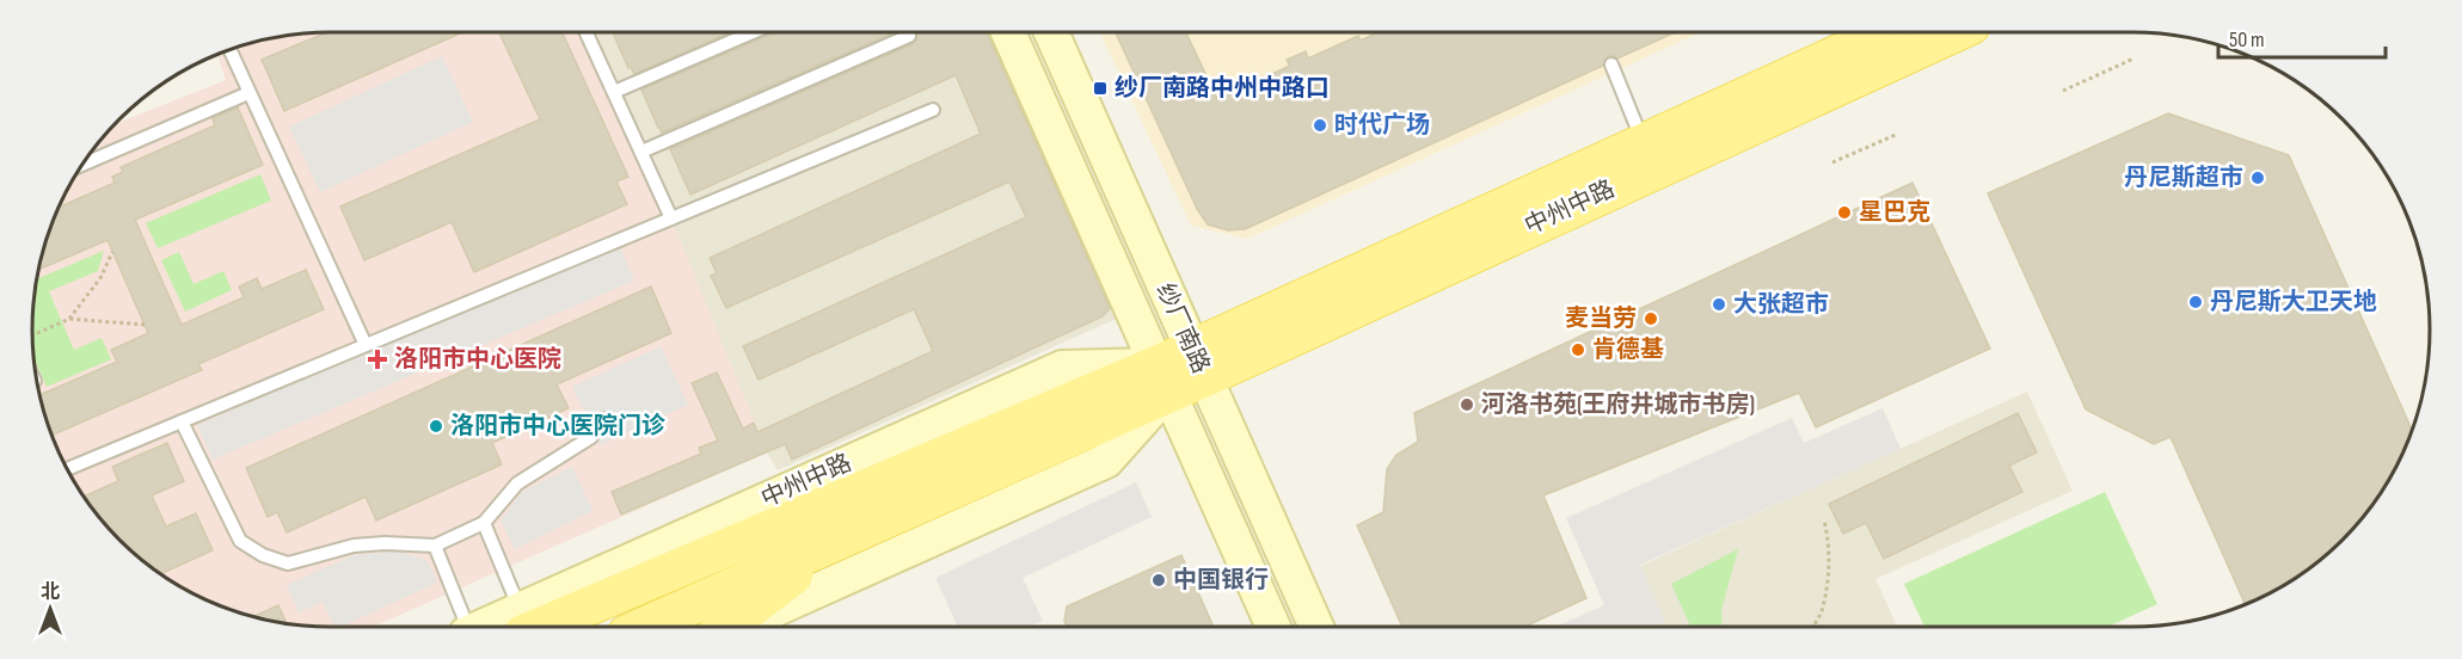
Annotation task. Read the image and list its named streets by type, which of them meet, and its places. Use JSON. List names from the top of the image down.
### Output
{
  "streets": {
    "main road": ["中州中路", "纱厂南路"]
  },
  "crossings": [
    ["中州中路", "纱厂南路"]
  ],
  "places": {
    "transit": ["纱厂南路中州中路口"],
    "other": [
      "时代广场",
      "丹尼斯超市",
      "星巴克",
      "丹尼斯大卫天地",
      "大张超市",
      "麦当劳",
      "肯德基",
      "河洛书苑(王府井城市书房)",
      "洛阳市中心医院门诊",
      "中国银行"
    ],
    "health": ["洛阳市中心医院"]
  },
  "scale_bar": "50 m",
  "north": "top"
}
